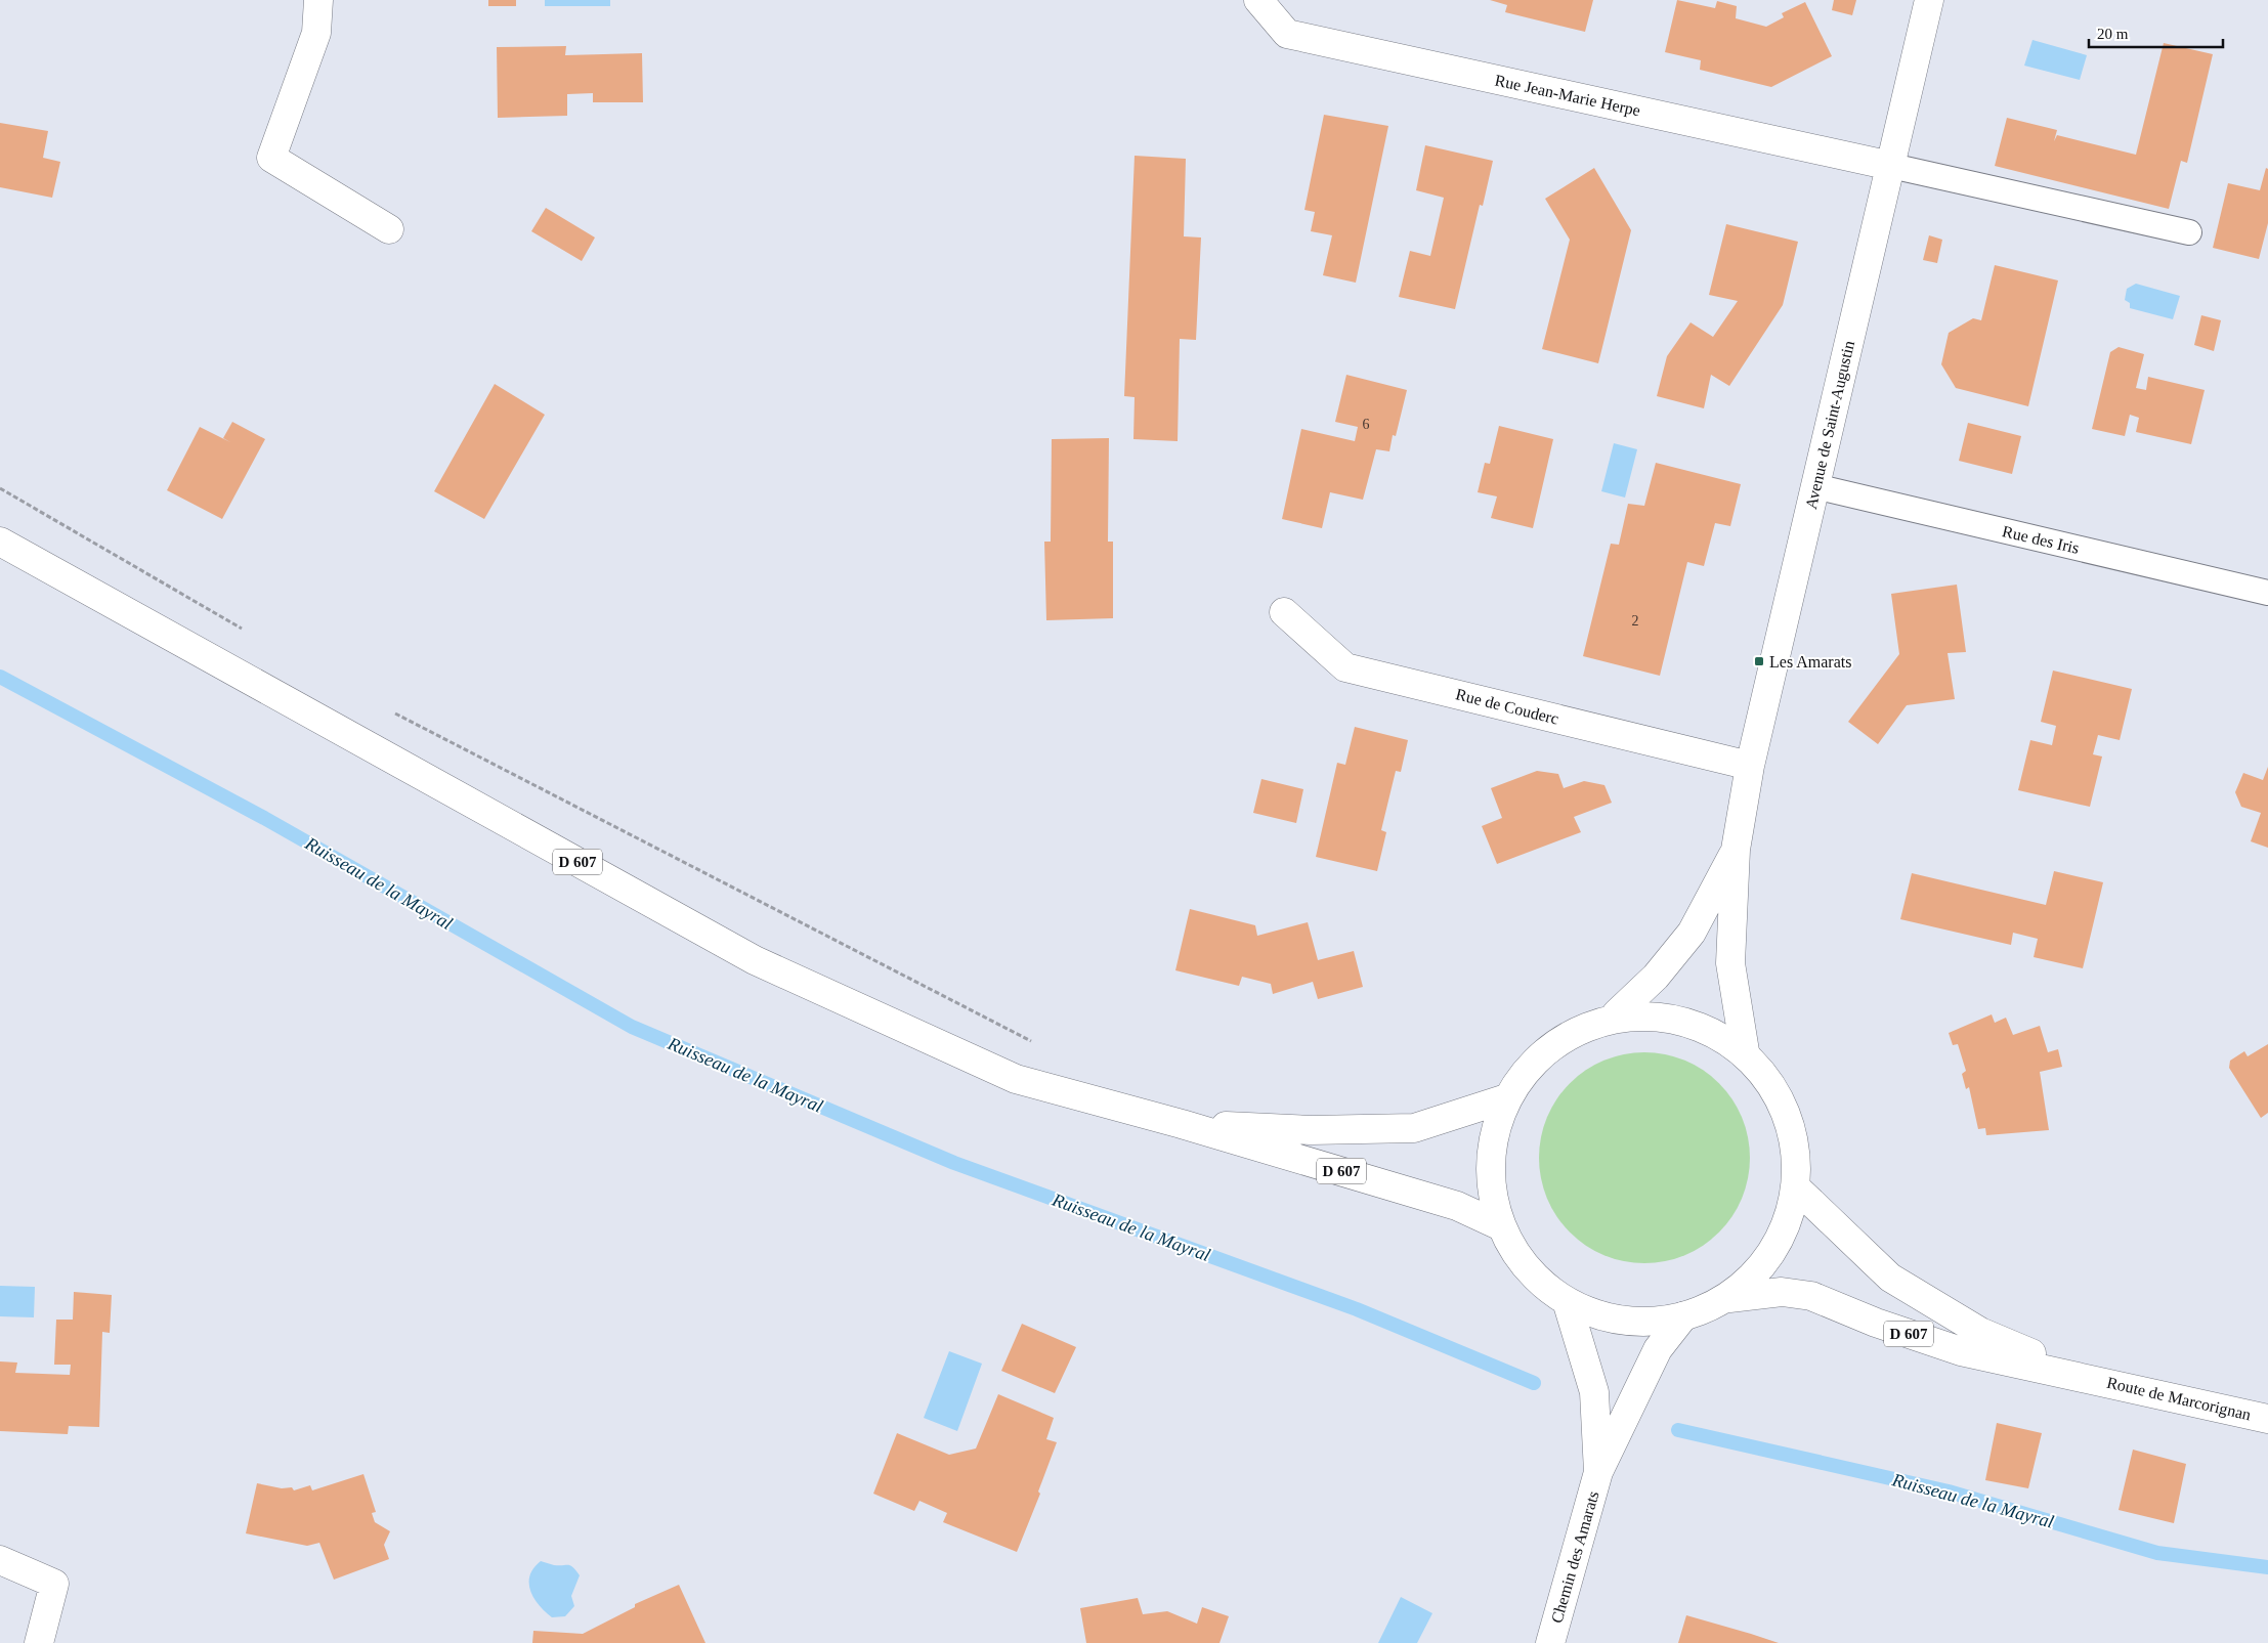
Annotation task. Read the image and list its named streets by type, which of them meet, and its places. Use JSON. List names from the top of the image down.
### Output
{
  "streets": {
    "main road": [
      "Rue Jean-Marie Herpe",
      "Avenue de Saint-Augustin",
      "Rue de Couderc",
      "D 607",
      "Route de Marcorignan",
      "Chemin des Amarats"
    ],
    "lane": ["Rue des Iris"]
  },
  "crossings": [
    ["Rue Jean-Marie Herpe", "Avenue de Saint-Augustin"],
    ["Avenue de Saint-Augustin", "Rue des Iris"],
    ["Avenue de Saint-Augustin", "Rue de Couderc"],
    ["D 607", "Route de Marcorignan"]
  ],
  "water": ["Ruisseau de la Mayral"],
  "places": {
    "transit": ["Les Amarats"]
  },
  "house_numbers": ["6", "2"],
  "scale_bar": "20 m"
}
